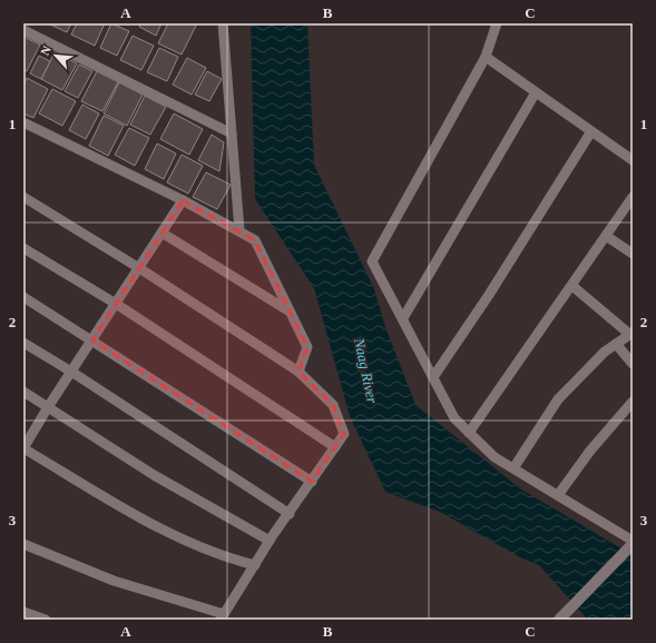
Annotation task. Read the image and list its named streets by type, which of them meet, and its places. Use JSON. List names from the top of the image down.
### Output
{
  "water": ["Naag River"],
  "north": "top left",
  "grid": {
    "columns": ["A", "B", "C"],
    "rows": ["1", "2", "3"]
  }
}
